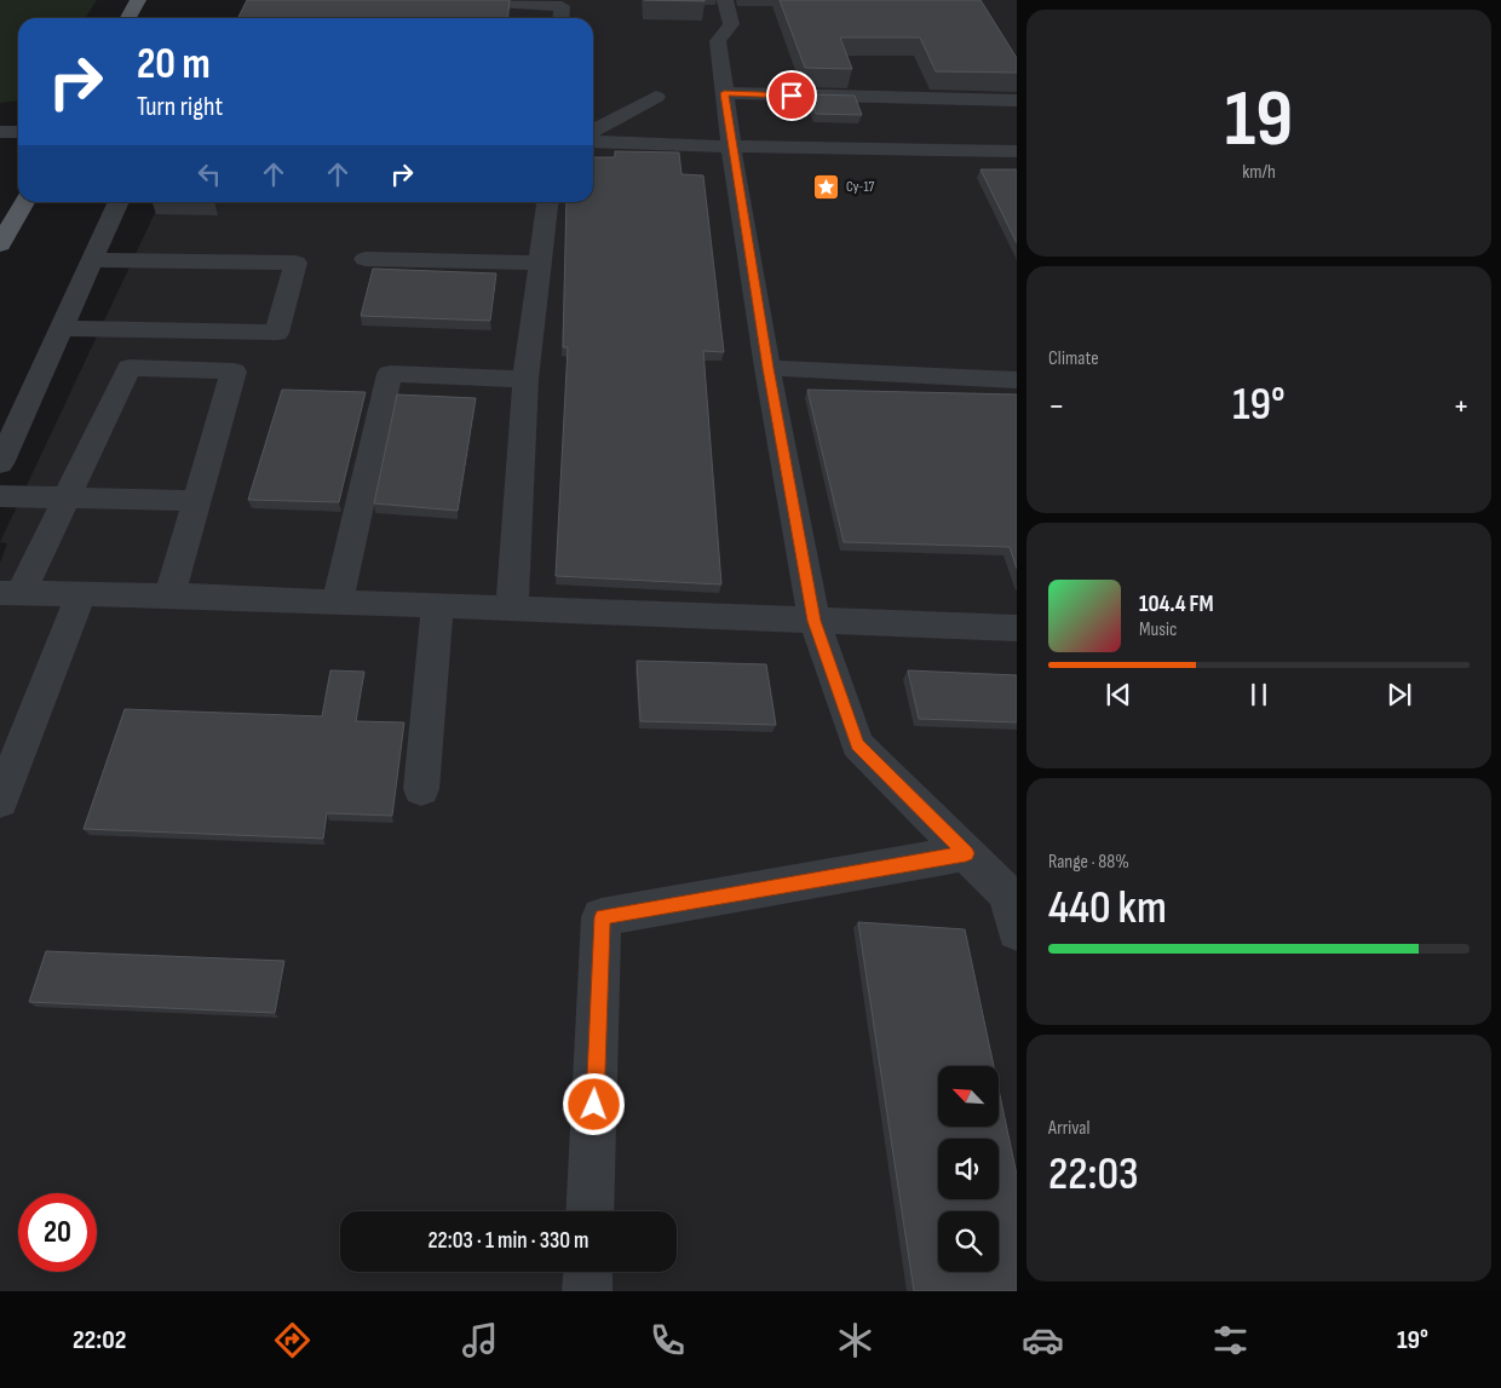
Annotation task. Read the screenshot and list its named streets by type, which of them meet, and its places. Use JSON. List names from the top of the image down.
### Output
{
  "places": {
    "place": ["Су-17"]
  },
  "north": "top left",
  "page": {
    "tile": [
      ["19", "km/h"],
      "Climate",
      ["Range · 88%", "440 km"],
      ["Arrival", "22:03"]
    ],
    "turn": ["20 m", "Turn right"],
    "heat": ["−", "19°", "+"],
    "song": ["104.4 FM", "Music"],
    "limit": "20",
    "trip": "22:03 · 1 min · 330 m",
    "tabs": ["22:02", "19°"]
  }
}
